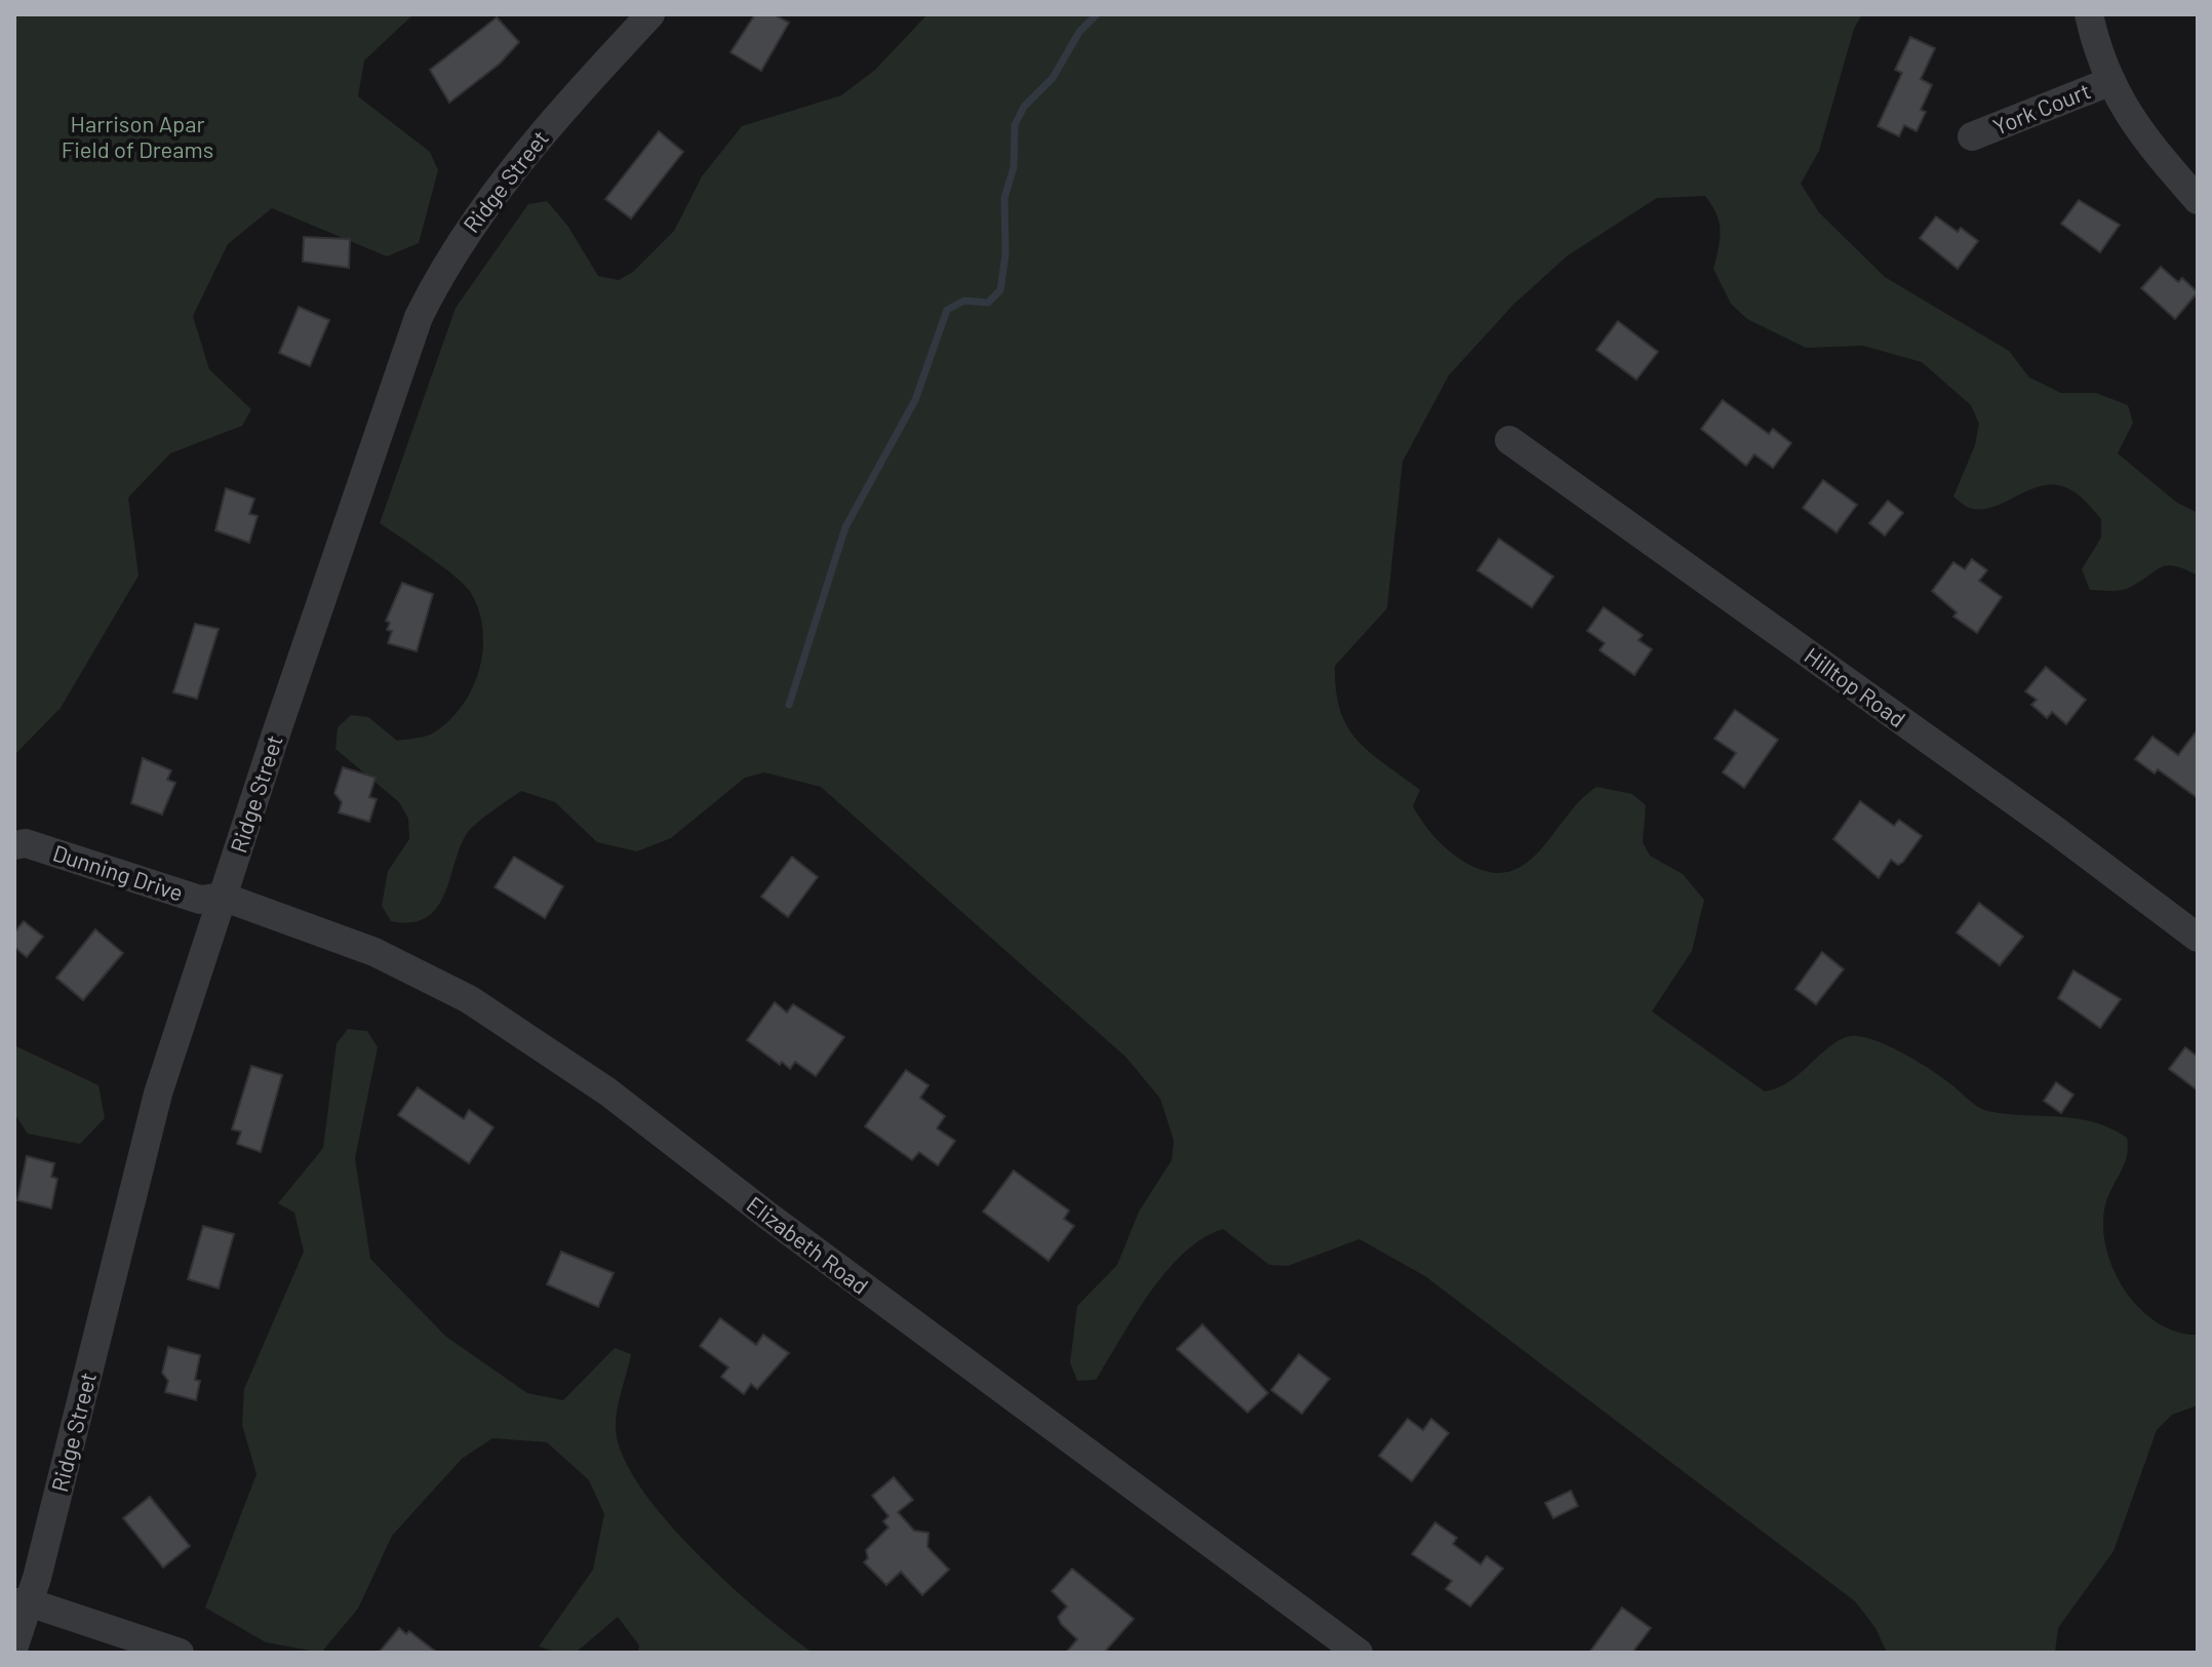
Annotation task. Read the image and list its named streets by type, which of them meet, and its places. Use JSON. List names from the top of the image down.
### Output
{
  "streets": {
    "street": [
      "York Court",
      "Ridge Street",
      "Hilltop Road",
      "Dunning Drive",
      "Elizabeth Road"
    ]
  },
  "crossings": [
    ["Ridge Street", "Dunning Drive"],
    ["Ridge Street", "Elizabeth Road"],
    ["Dunning Drive", "Elizabeth Road"]
  ],
  "parks": ["Harrison Apar Field of Dreams"]
}
